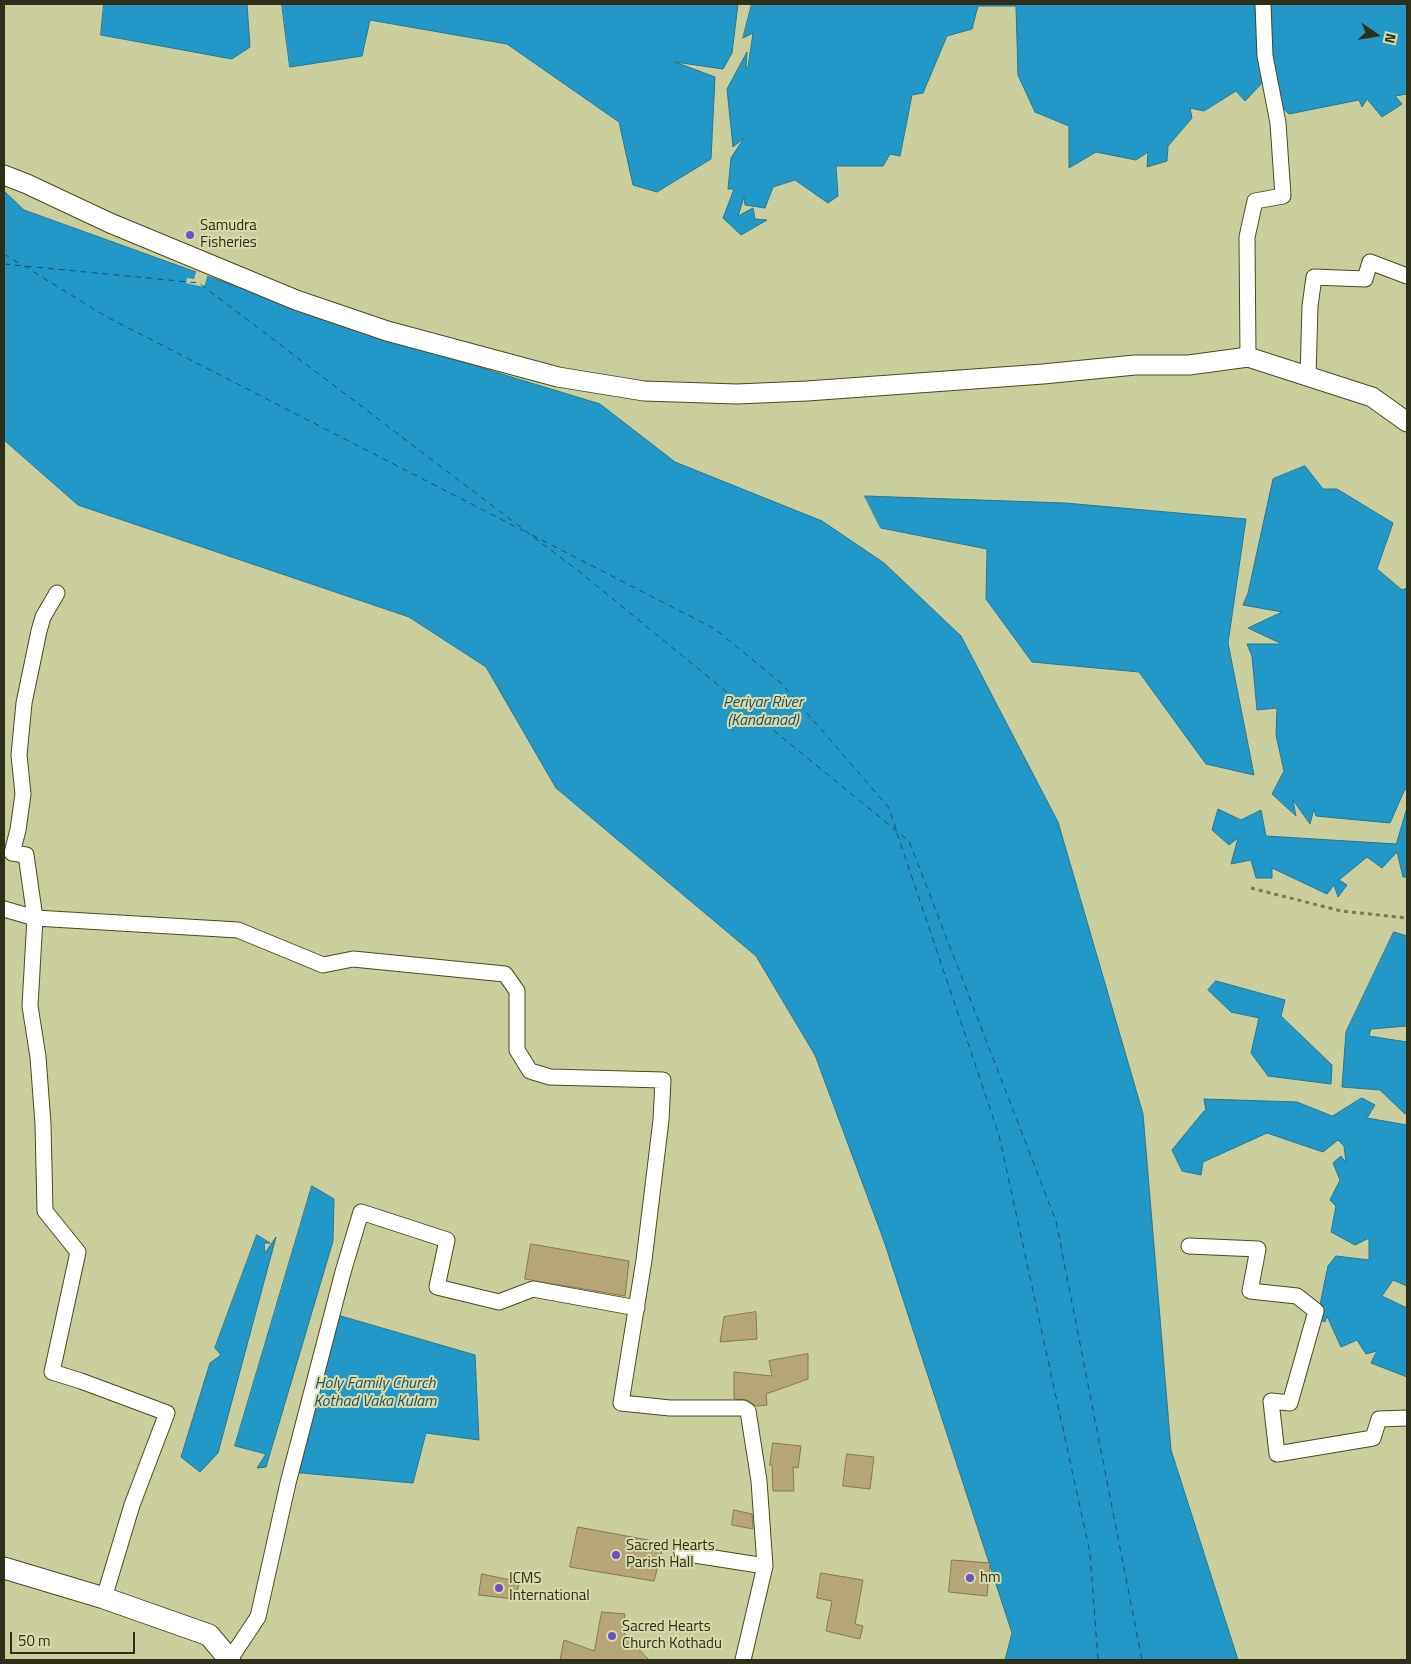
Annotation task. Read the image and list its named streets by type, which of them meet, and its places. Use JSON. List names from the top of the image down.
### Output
{
  "water": ["Periyar River (Kandanad)", "Holy Family Church Kothad Vaka Kulam"],
  "places": [
    "Samudra Fisheries",
    "Sacred Hearts Parish Hall",
    "hm",
    "ICMS International",
    "Sacred Hearts Church Kothadu"
  ],
  "scale_bar": "50 m",
  "north": "right"
}
